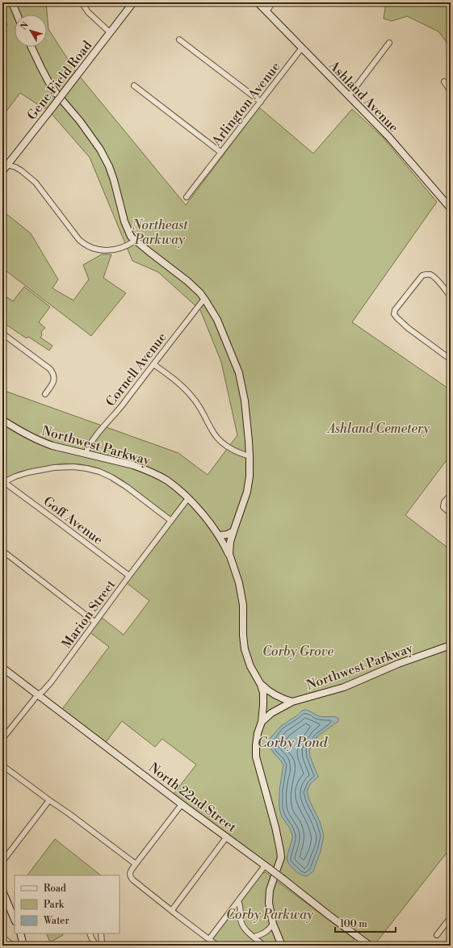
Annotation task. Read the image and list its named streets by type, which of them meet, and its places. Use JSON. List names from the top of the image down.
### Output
{
  "streets": {
    "street": [
      "Gene Field Road",
      "Ashland Avenue",
      "Arlington Avenue",
      "Cornell Avenue",
      "Northwest Parkway",
      "Goff Avenue",
      "Marion Street",
      "North 22nd Street"
    ]
  },
  "crossings": [
    ["Ashland Avenue", "Arlington Avenue"],
    ["Cornell Avenue", "Northwest Parkway"],
    ["Northwest Parkway", "Marion Street"],
    ["Goff Avenue", "Marion Street"],
    ["Marion Street", "North 22nd Street"]
  ],
  "water": ["Corby Pond"],
  "parks": [
    "Northeast Parkway",
    "Ashland Cemetery",
    "Corby Grove",
    "Corby Parkway"
  ],
  "legend": ["Road", "Park", "Water"],
  "scale_bar": "100 m",
  "north": "top left"
}
